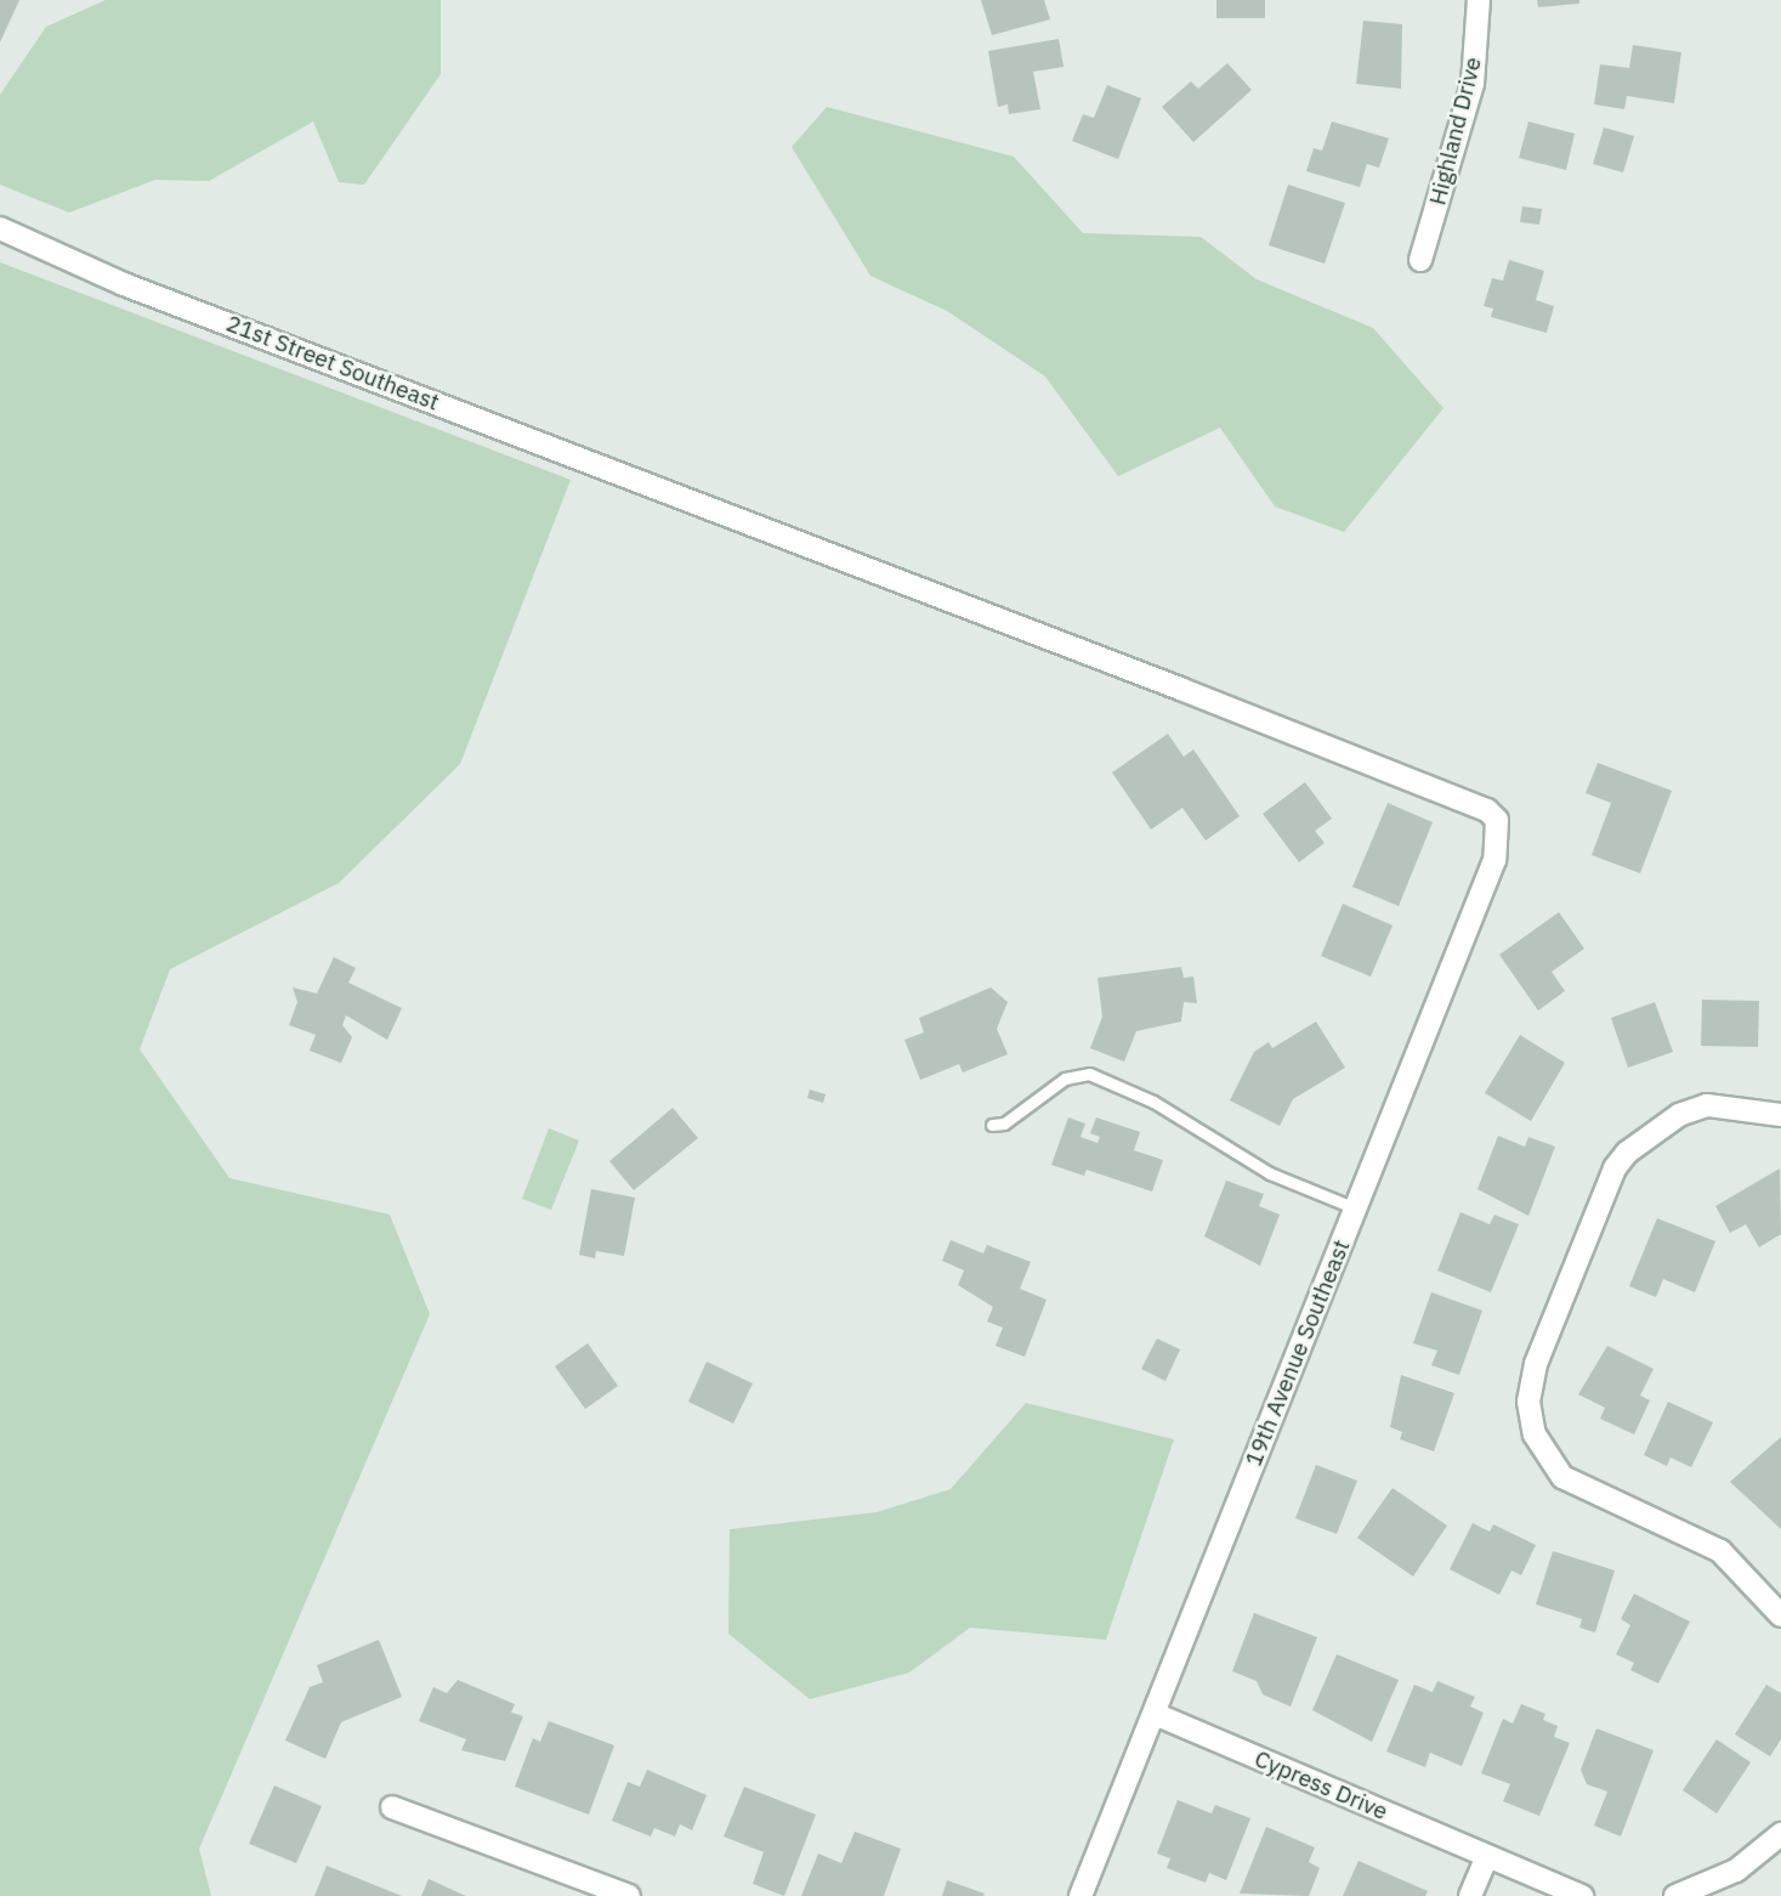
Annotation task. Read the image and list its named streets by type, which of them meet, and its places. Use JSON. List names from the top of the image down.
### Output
{
  "streets": {
    "street": [
      "Highland Drive",
      "21st Street Southeast",
      "19th Avenue Southeast",
      "Cypress Drive"
    ]
  },
  "crossings": [
    ["21st Street Southeast", "19th Avenue Southeast"],
    ["19th Avenue Southeast", "Cypress Drive"]
  ]
}
